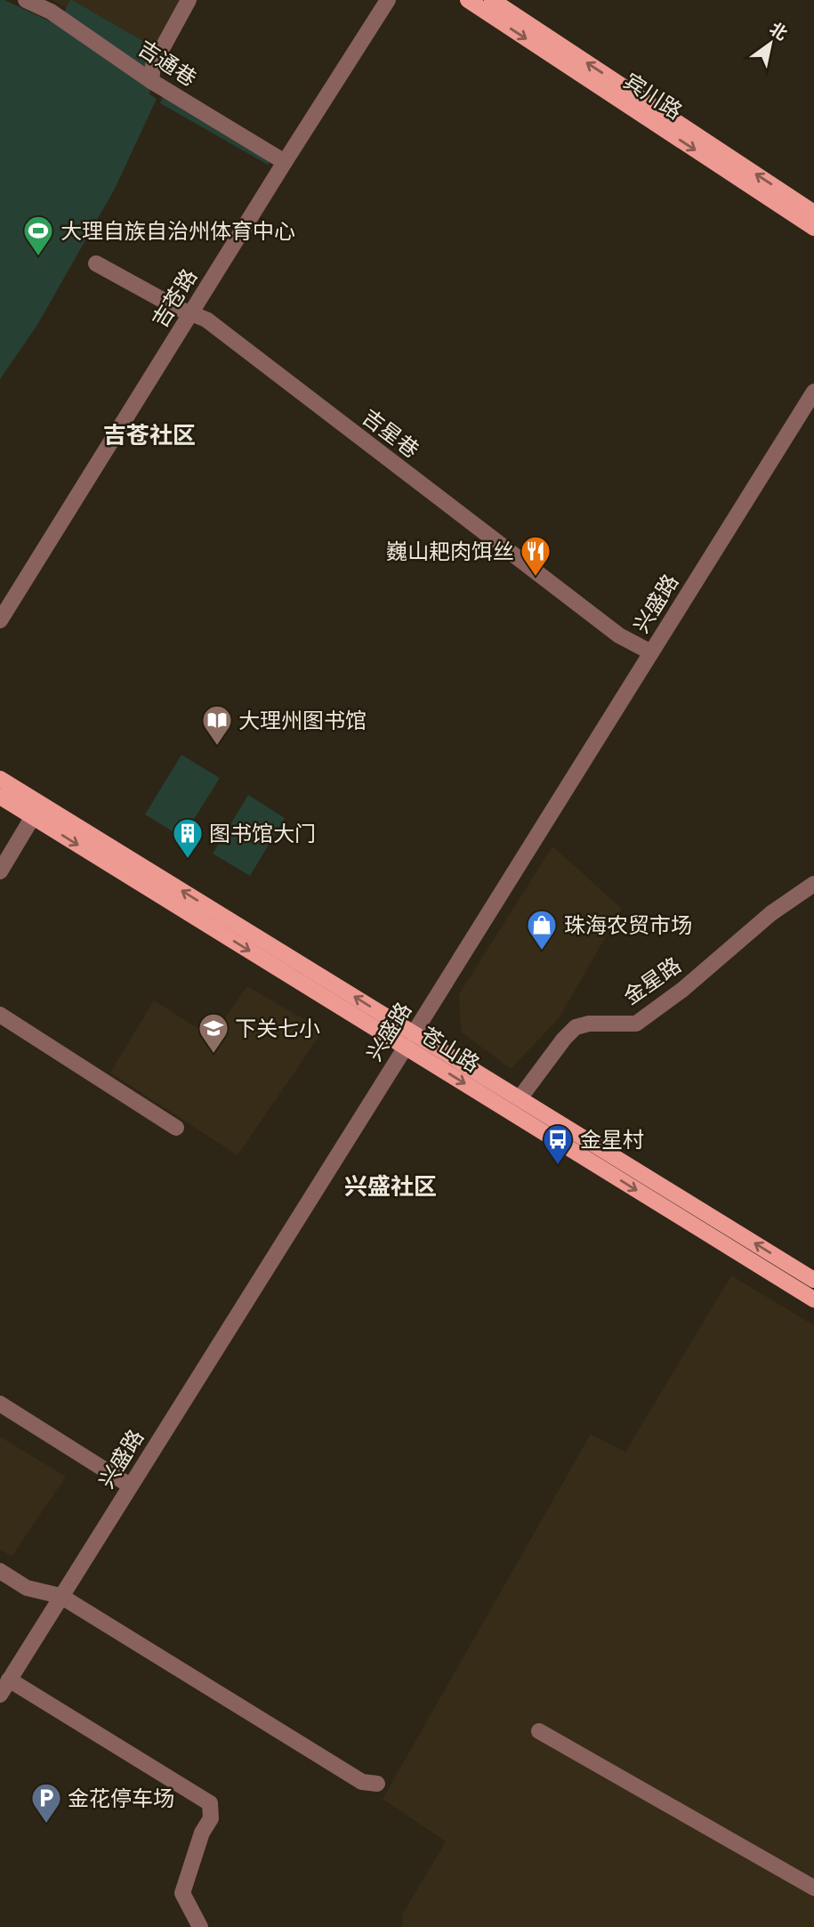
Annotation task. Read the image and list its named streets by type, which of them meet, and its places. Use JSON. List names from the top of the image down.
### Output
{
  "streets": {
    "main road": ["宾川路", "苍山路"],
    "street": [
      "吉通巷",
      "吉苍路",
      "吉星巷",
      "兴盛路",
      "金星路"
    ]
  },
  "crossings": [
    ["吉通巷", "吉苍路"],
    ["吉苍路", "吉星巷"],
    ["吉星巷", "兴盛路"],
    ["兴盛路", "苍山路"],
    ["金星路", "苍山路"]
  ],
  "districts": ["吉苍社区", "兴盛社区"],
  "places": {
    "sports": ["大理自族自治州体育中心"],
    "restaurant": ["巍山耙肉饵丝"],
    "library": ["大理州图书馆"],
    "building": ["图书馆大门"],
    "shop": ["珠海农贸市场"],
    "school or university": ["下关七小"],
    "bus stop": ["金星村"],
    "parking": ["金花停车场"]
  },
  "north": "top right"
}
